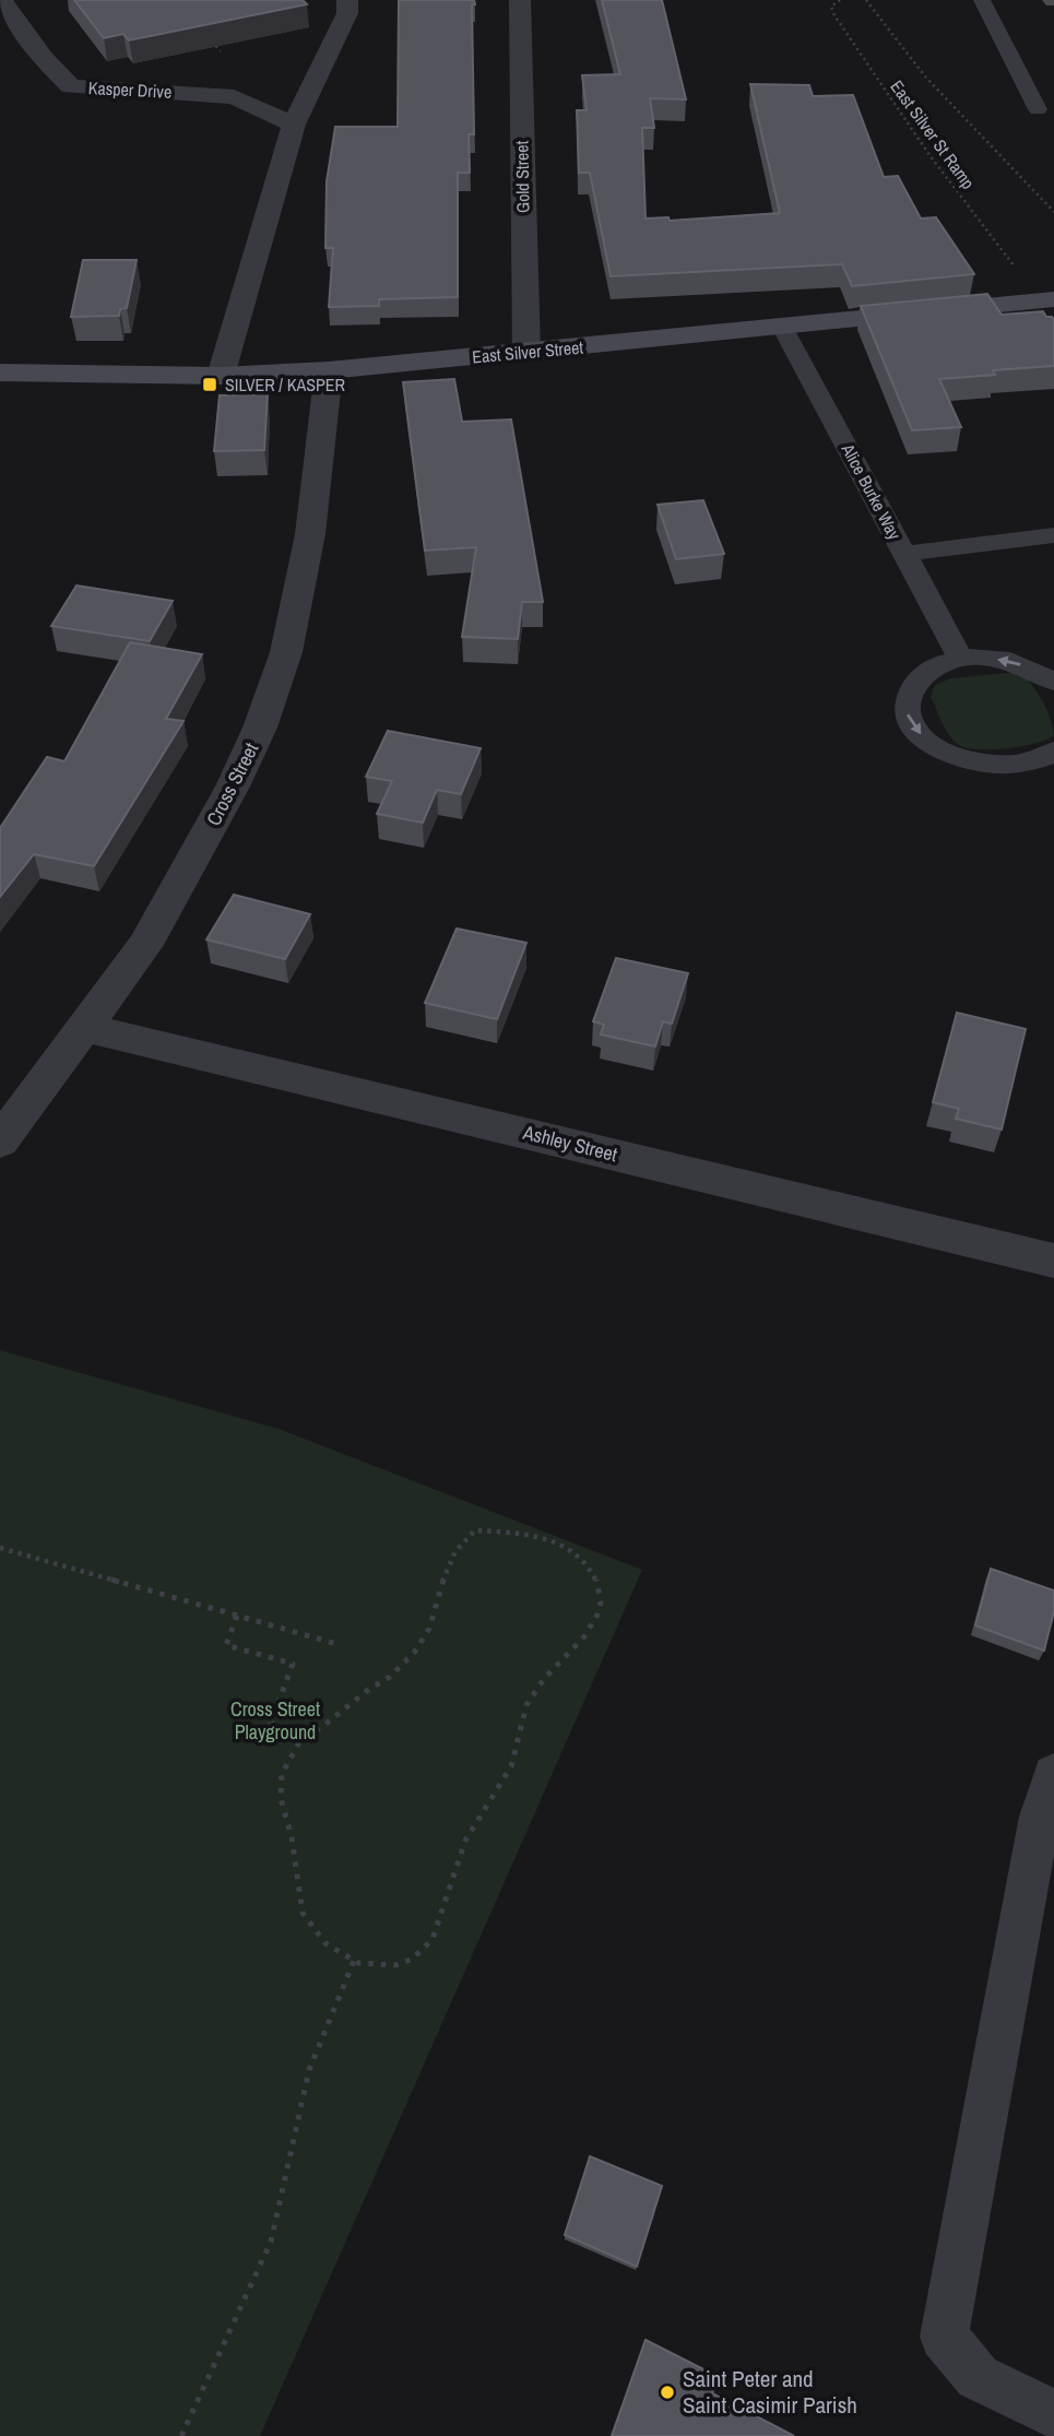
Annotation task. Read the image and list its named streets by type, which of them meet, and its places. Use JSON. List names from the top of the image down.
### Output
{
  "streets": {
    "main road": ["East Silver Street"],
    "street": [
      "Kasper Drive",
      "Gold Street",
      "Cross Street",
      "Ashley Street"
    ],
    "lane": ["Alice Burke Way"],
    "path": ["East Silver St Ramp"]
  },
  "crossings": [
    ["Gold Street", "East Silver Street"],
    ["East Silver Street", "Alice Burke Way"],
    ["East Silver Street", "Cross Street"],
    ["Cross Street", "Ashley Street"]
  ],
  "parks": ["Cross Street Playground"],
  "places": {
    "transit": ["SILVER / KASPER"],
    "other": ["Saint Peter and Saint Casimir Parish"]
  }
}
